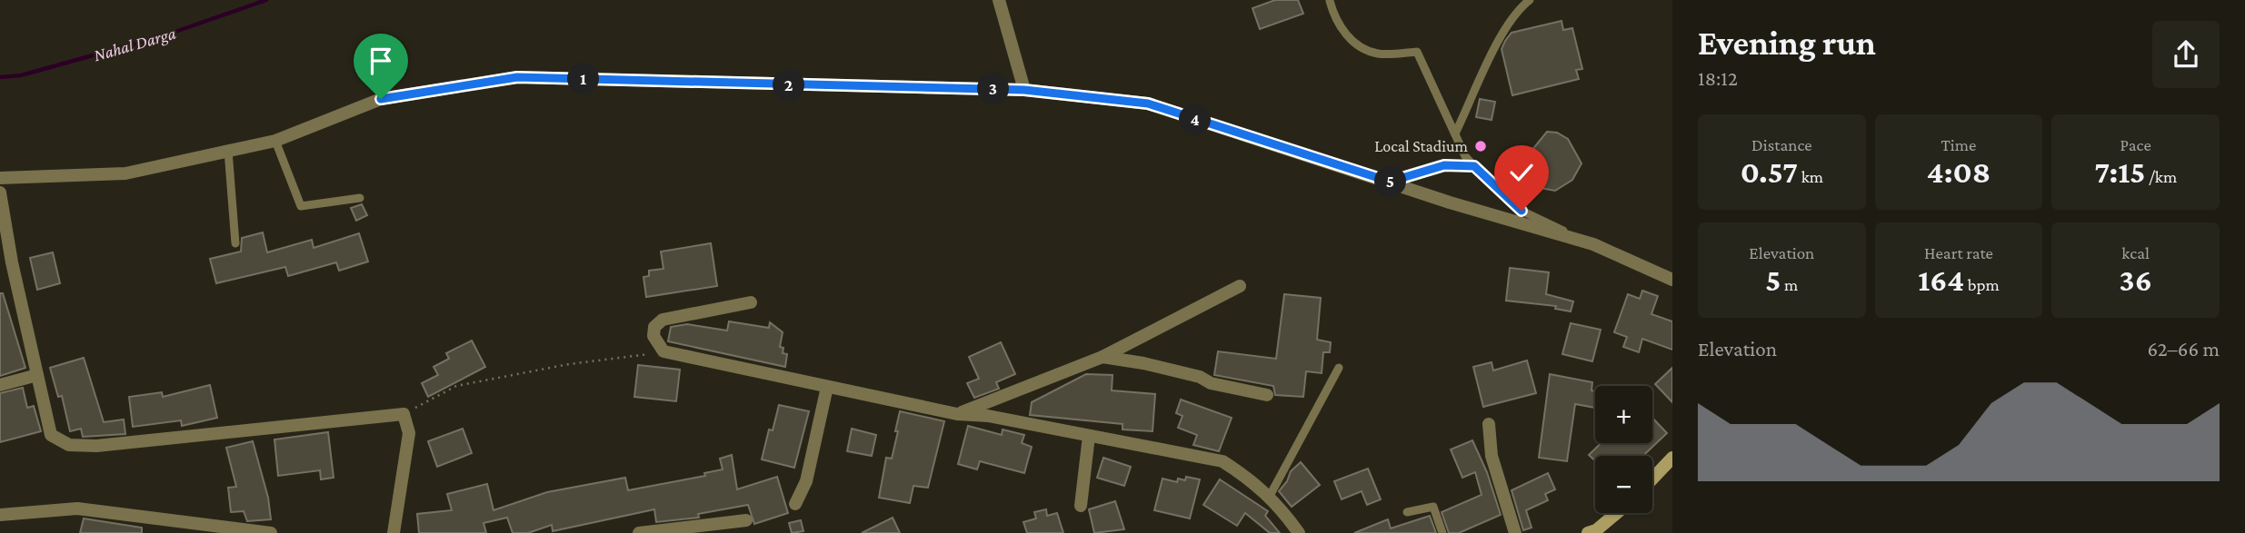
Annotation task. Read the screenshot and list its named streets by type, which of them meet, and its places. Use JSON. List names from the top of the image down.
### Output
{
  "water": ["Nahal Darga"],
  "places": ["Local Stadium"],
  "page": {
    "heading": ["Evening run", "18:12"],
    "pins": [
      "1",
      "2",
      "3",
      "4",
      "5"
    ],
    "stats": [
      ["Distance", "0.57 km"],
      ["Time", "4:08"],
      ["Pace", "7:15 /km"],
      ["Elevation", "5 m"],
      ["Heart rate", "164 bpm"],
      ["kcal", "36"]
    ],
    "chart": ["Elevation", "62–66 m"],
    "map_buttons": ["+", "−"]
  }
}
